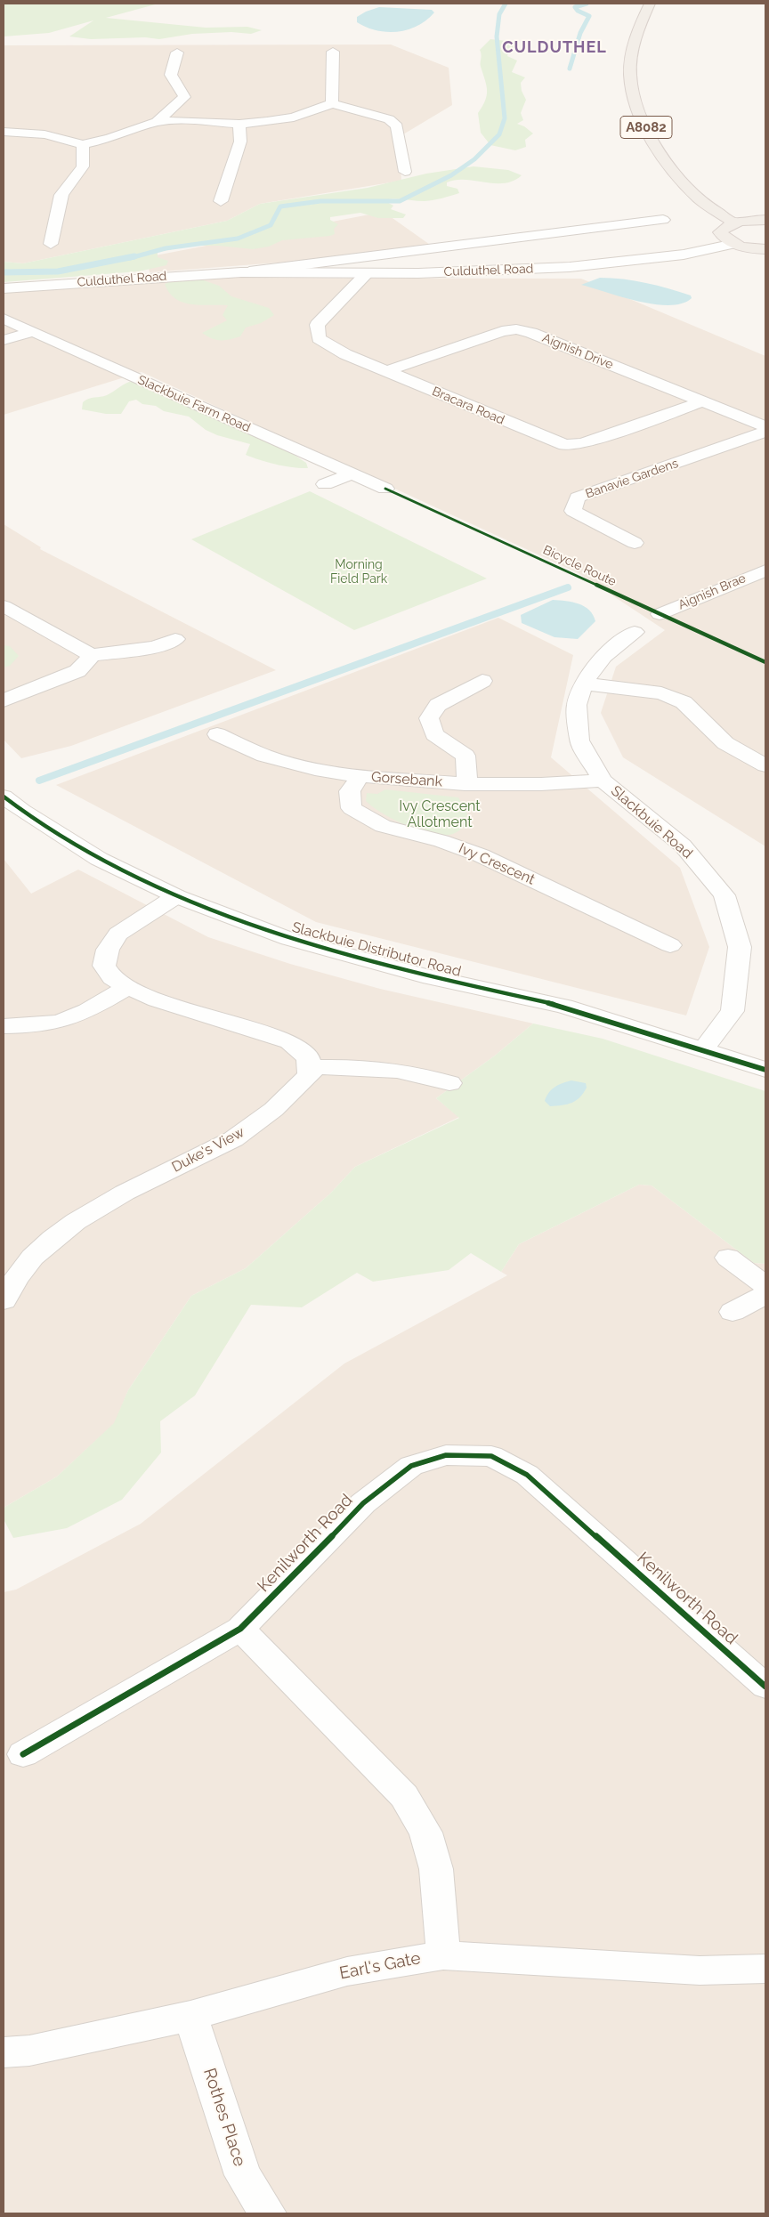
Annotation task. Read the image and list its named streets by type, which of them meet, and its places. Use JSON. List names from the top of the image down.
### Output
{
  "streets": {
    "main road": ["A8082"],
    "street": [
      "Culduthel Road",
      "Aignish Drive",
      "Slackbuie Farm Road",
      "Bracara Road",
      "Banavie Gardens",
      "Aignish Brae",
      "Gorsebank",
      "Slackbuie Road",
      "Ivy Crescent",
      "Slackbuie Distributor Road",
      "Duke's View",
      "Kenilworth Road",
      "Earl's Gate",
      "Rothes Place"
    ],
    "cycle path": ["Bicycle Route"]
  },
  "crossings": [
    ["Culduthel Road", "Bracara Road"],
    ["Aignish Drive", "Bracara Road"],
    ["Gorsebank", "Slackbuie Road"],
    ["Gorsebank", "Ivy Crescent"],
    ["Slackbuie Road", "Slackbuie Distributor Road"],
    ["Earl's Gate", "Rothes Place"]
  ],
  "districts": ["CULDUTHEL"],
  "parks": ["Morning Field Park", "Ivy Crescent Allotment"]
}
